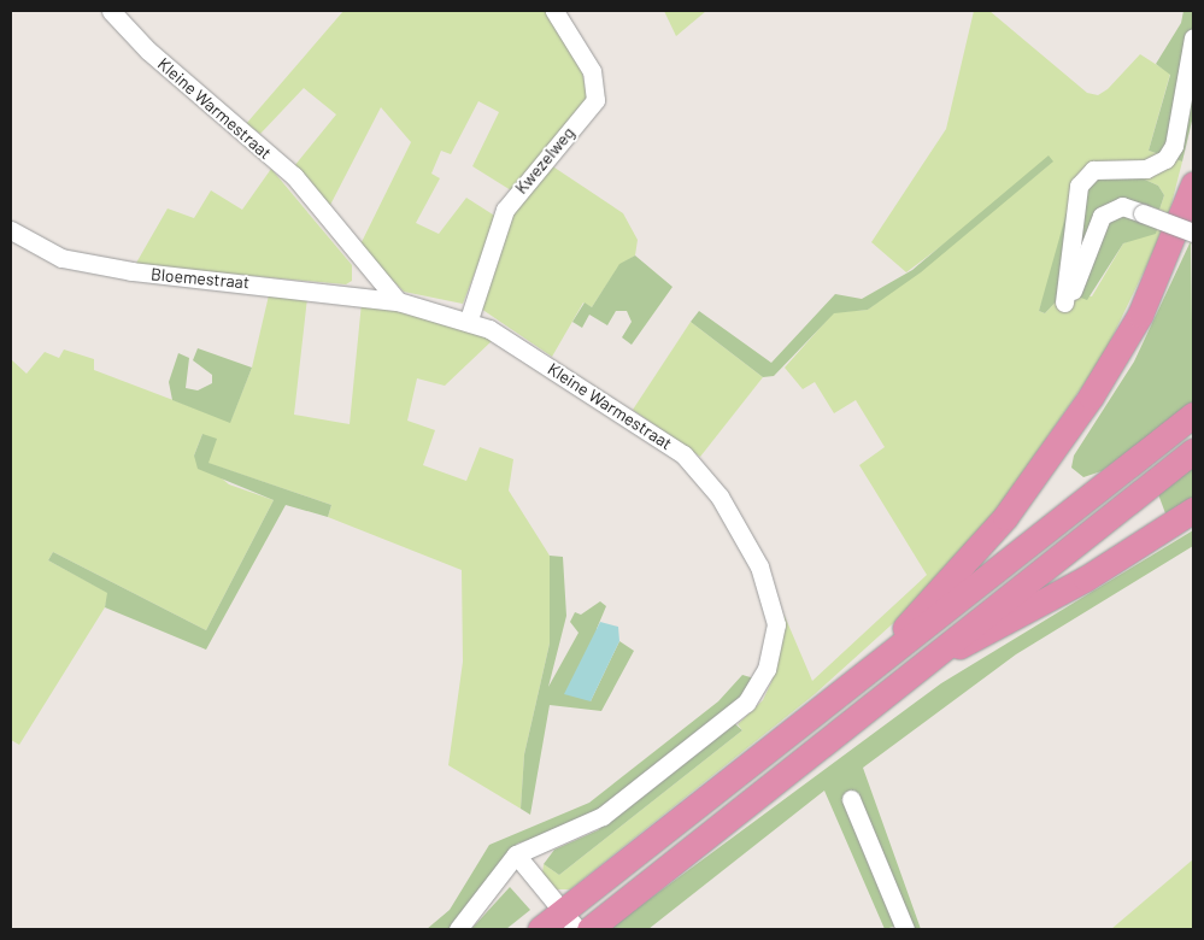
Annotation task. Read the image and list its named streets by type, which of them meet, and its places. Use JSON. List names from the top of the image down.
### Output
{
  "streets": {
    "street": ["Kleine Warmestraat", "Kwezelweg", "Bloemestraat"]
  },
  "crossings": [
    ["Kleine Warmestraat", "Kwezelweg"],
    ["Kleine Warmestraat", "Bloemestraat"]
  ]
}
